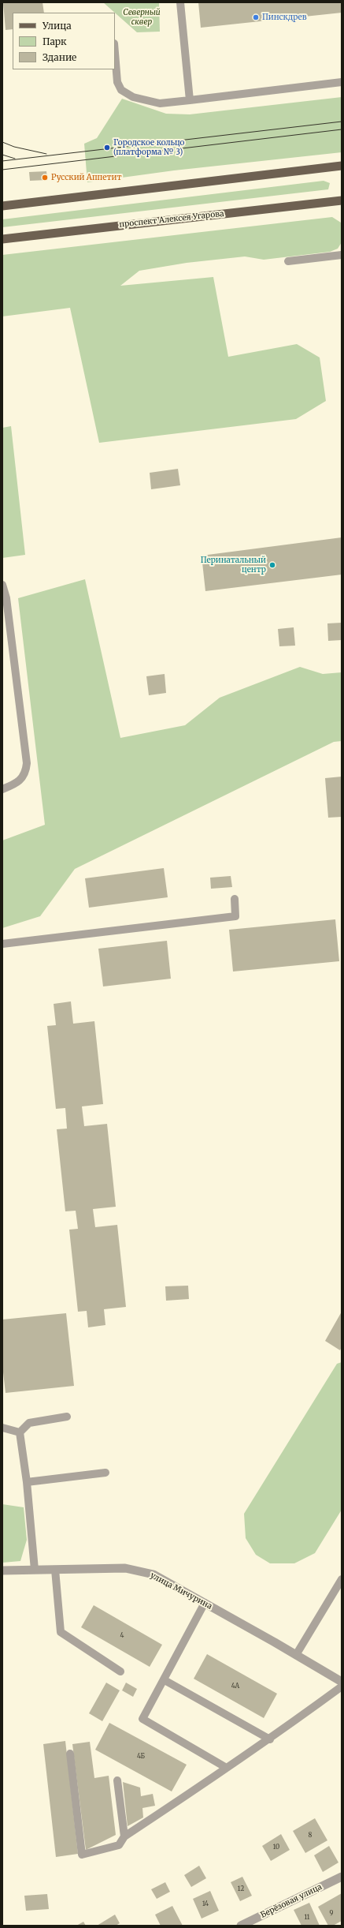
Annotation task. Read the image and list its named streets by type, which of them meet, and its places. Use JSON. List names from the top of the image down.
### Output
{
  "streets": {
    "main road": ["проспект Алексея Угарова"],
    "street": ["улица Мичурина", "Берёзовая улица"]
  },
  "parks": ["Северный сквер"],
  "places": [
    "Пинскдрев",
    "Городское кольцо (платформа № 3)",
    "Русский Аппетит",
    "Перинатальный центр"
  ],
  "house_numbers": [
    "4",
    "4А",
    "4Б",
    "8",
    "10",
    "12",
    "14",
    "9",
    "11"
  ],
  "legend": ["Улица", "Парк", "Здание"]
}
